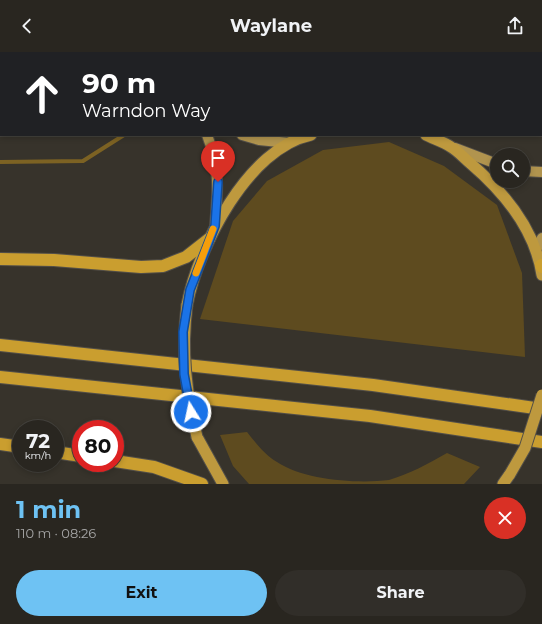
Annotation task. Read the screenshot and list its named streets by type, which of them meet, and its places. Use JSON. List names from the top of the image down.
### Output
{
  "page": {
    "header": "Waylane",
    "turn": ["90 m", "Warndon Way"],
    "speed": "72 km/h",
    "limit": "80",
    "heading": ["1 min", "110 m · 08:26"],
    "buttons": ["Exit", "Share"]
  }
}
